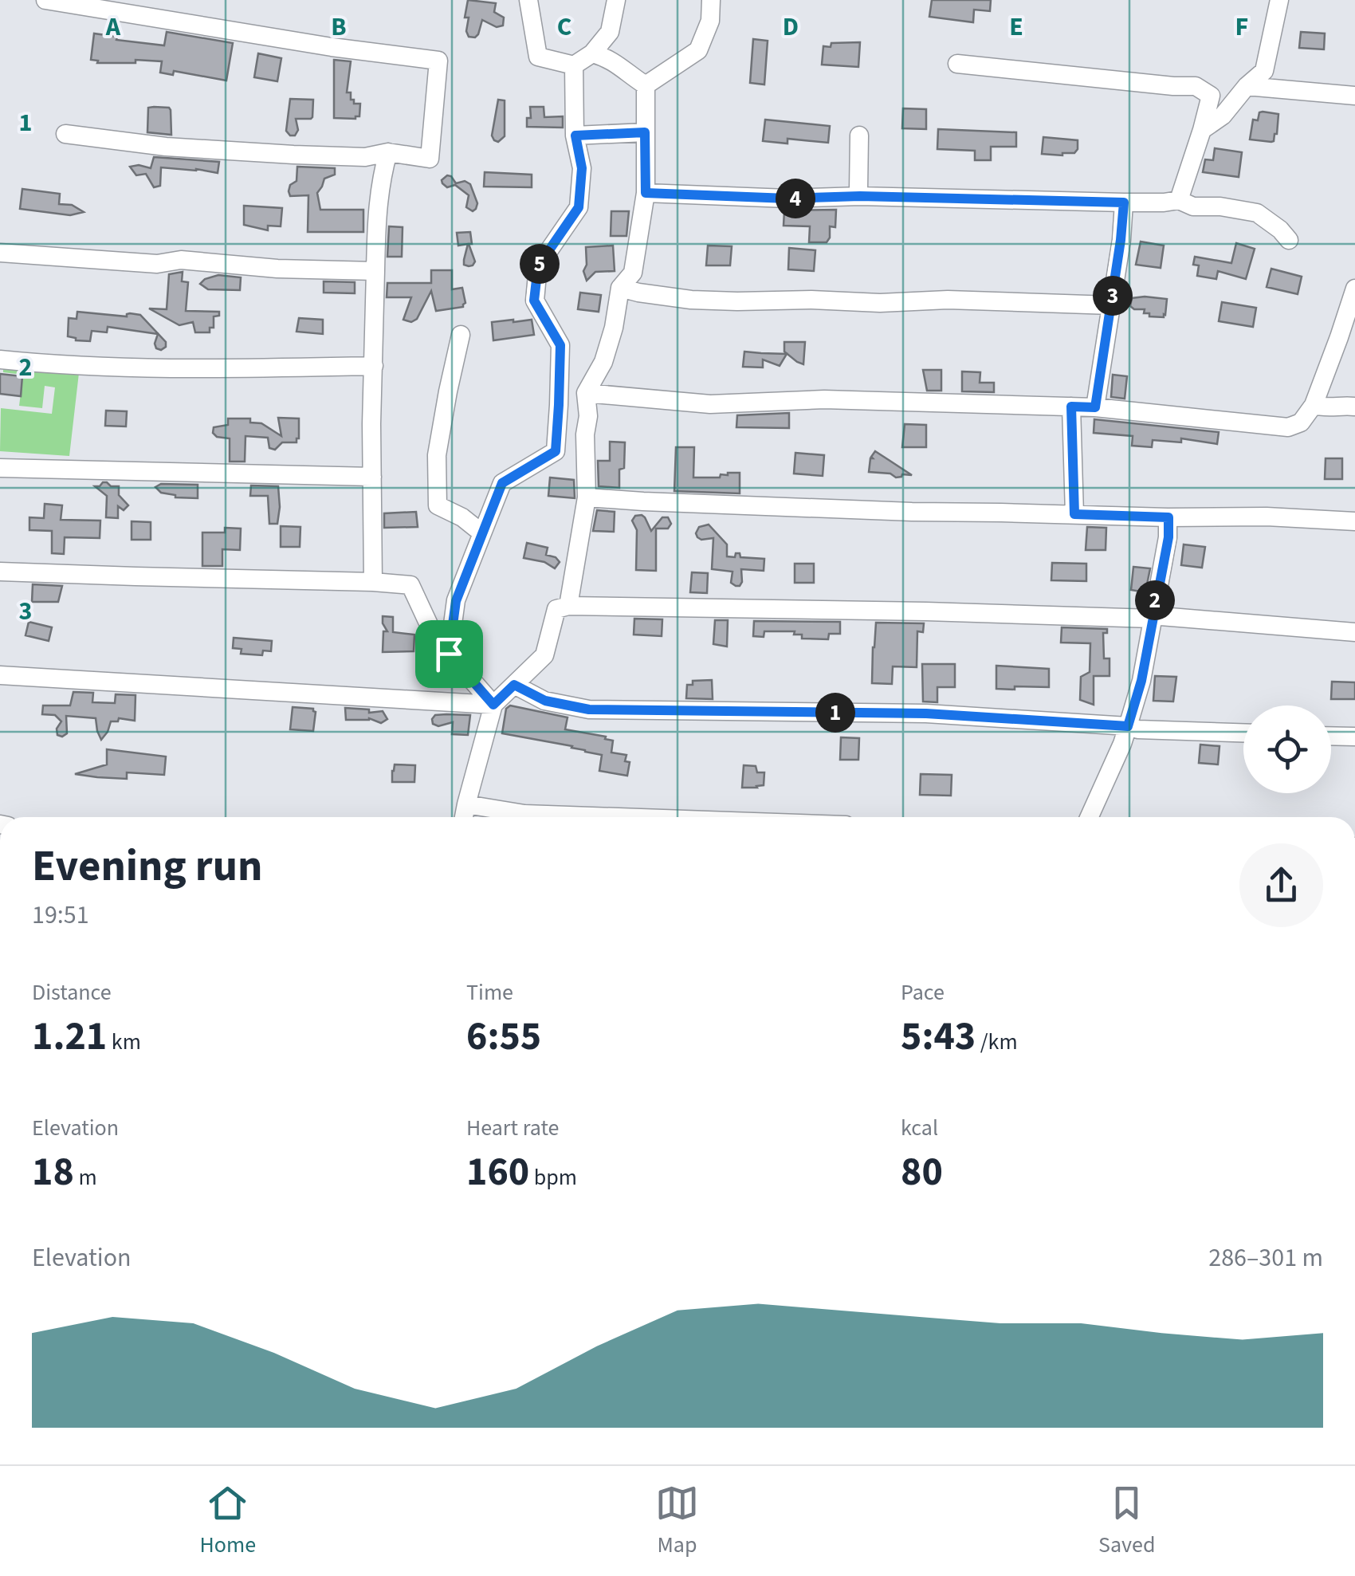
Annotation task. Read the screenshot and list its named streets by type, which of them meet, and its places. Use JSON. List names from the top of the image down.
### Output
{
  "page": {
    "pins": [
      "4",
      "5",
      "3",
      "2",
      "1"
    ],
    "heading": ["Evening run", "19:51"],
    "stats": [
      ["Distance", "1.21 km"],
      ["Time", "6:55"],
      ["Pace", "5:43 /km"],
      ["Elevation", "18 m"],
      ["Heart rate", "160 bpm"],
      ["kcal", "80"]
    ],
    "chart": ["Elevation", "286–301 m"],
    "tabs": ["Home", "Map", "Saved"]
  },
  "grid": {
    "columns": [
      "A",
      "B",
      "C",
      "D",
      "E",
      "F"
    ],
    "rows": ["1", "2", "3"]
  }
}
